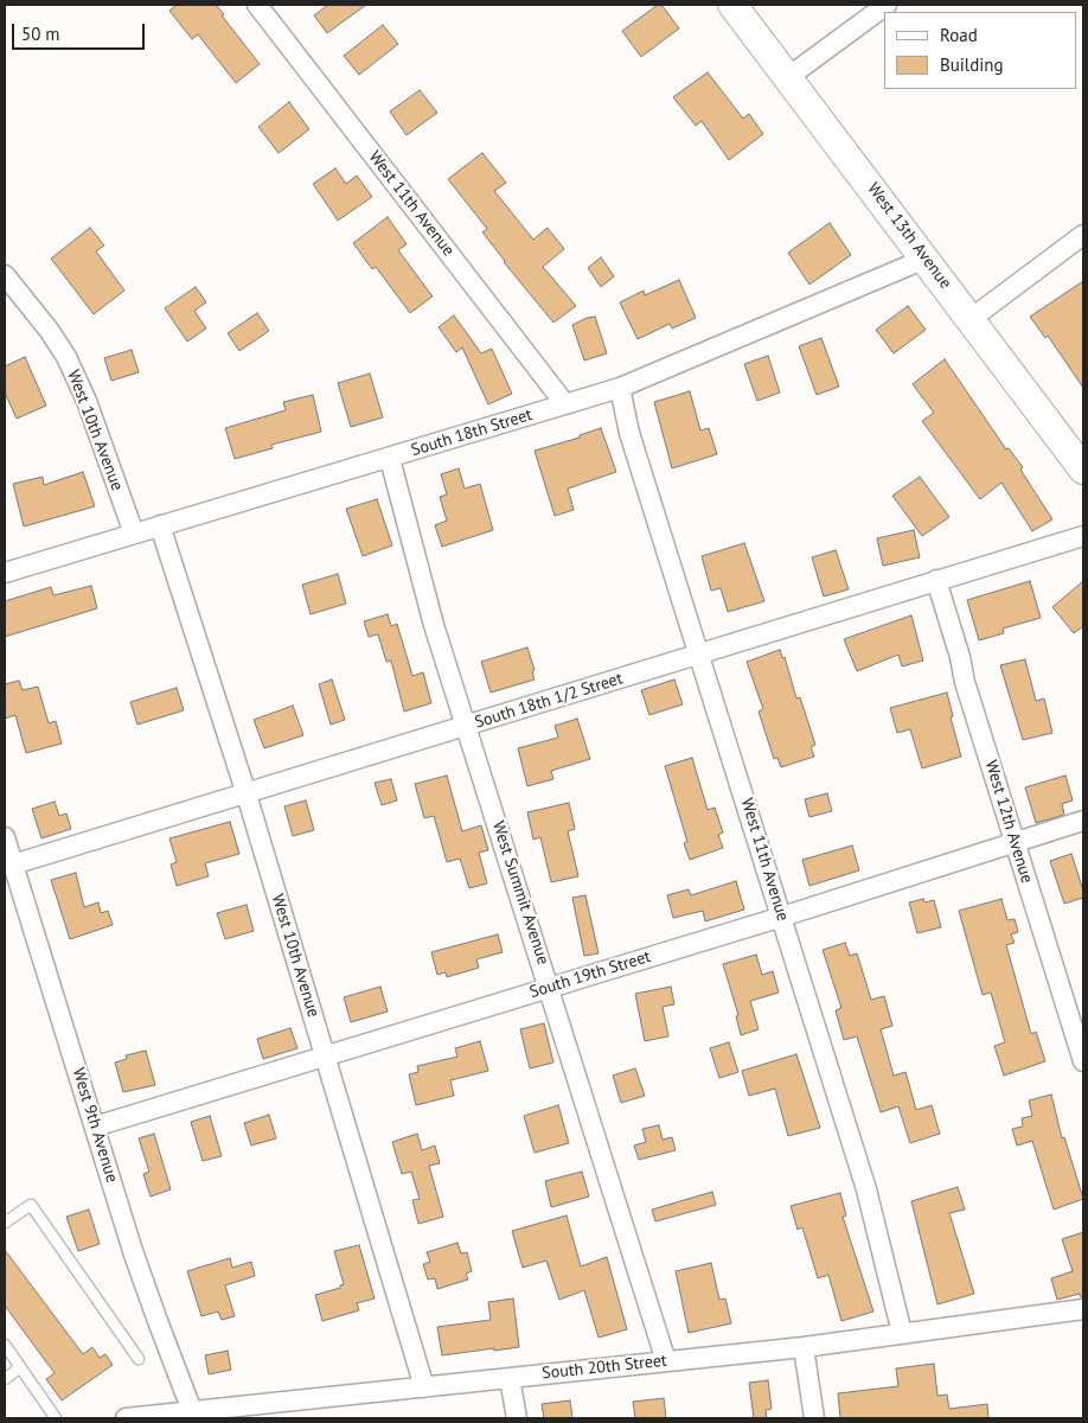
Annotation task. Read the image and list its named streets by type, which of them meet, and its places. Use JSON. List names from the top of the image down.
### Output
{
  "streets": {
    "street": [
      "West 11th Avenue",
      "West 13th Avenue",
      "West 10th Avenue",
      "South 18th Street",
      "South 18th 1/2 Street",
      "West 12th Avenue",
      "West Summit Avenue",
      "South 19th Street",
      "West 9th Avenue",
      "South 20th Street"
    ]
  },
  "crossings": [
    ["West 11th Avenue", "South 18th Street"],
    ["West 11th Avenue", "South 18th 1/2 Street"],
    ["West 11th Avenue", "South 19th Street"],
    ["West 11th Avenue", "South 20th Street"],
    ["West 13th Avenue", "South 18th Street"],
    ["West 10th Avenue", "South 18th Street"],
    ["West 10th Avenue", "South 18th 1/2 Street"],
    ["West 10th Avenue", "South 19th Street"],
    ["West 10th Avenue", "South 20th Street"],
    ["South 18th Street", "West Summit Avenue"],
    ["South 18th 1/2 Street", "West 12th Avenue"],
    ["South 18th 1/2 Street", "West Summit Avenue"],
    ["South 18th 1/2 Street", "West 9th Avenue"],
    ["West 12th Avenue", "South 19th Street"],
    ["West Summit Avenue", "South 19th Street"],
    ["West Summit Avenue", "South 20th Street"],
    ["South 19th Street", "West 9th Avenue"],
    ["West 9th Avenue", "South 20th Street"]
  ],
  "legend": ["Road", "Building"],
  "scale_bar": "50 m"
}
